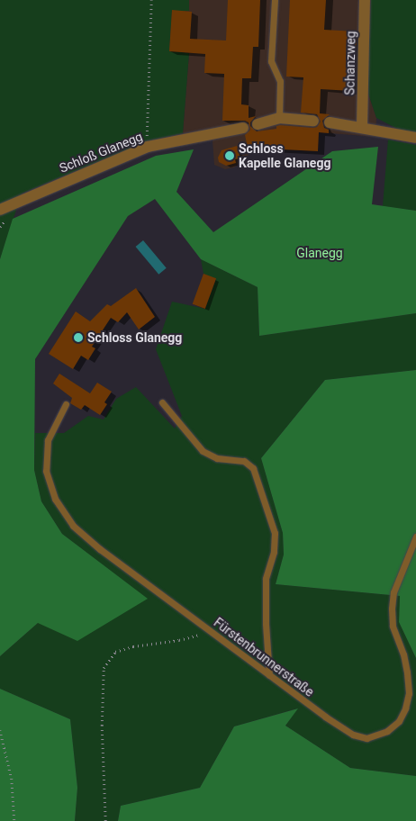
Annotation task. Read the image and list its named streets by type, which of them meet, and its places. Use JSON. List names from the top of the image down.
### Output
{
  "streets": {
    "street": ["Schanzweg", "Schloß Glanegg"],
    "lane": ["Fürstenbrunnerstraße"]
  },
  "parks": ["Glanegg"],
  "places": ["Schloss Kapelle Glanegg", "Schloss Glanegg"]
}
